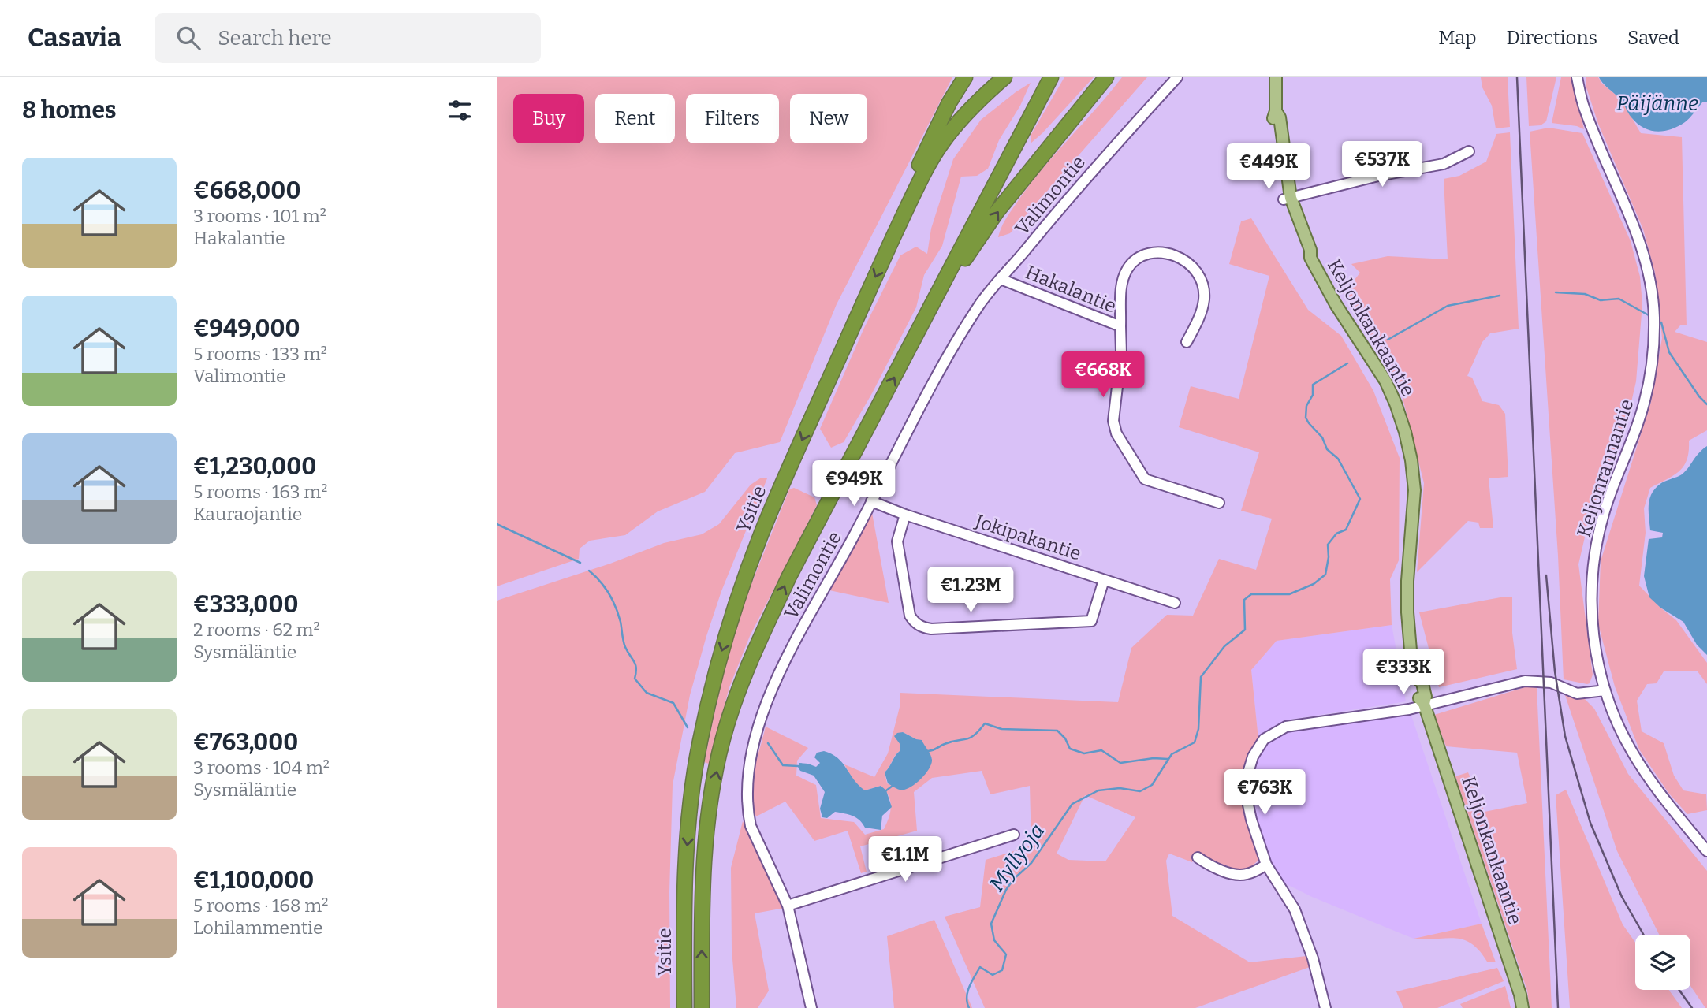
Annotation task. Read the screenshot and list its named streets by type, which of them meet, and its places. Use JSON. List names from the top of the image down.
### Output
{
  "streets": {
    "highway": ["Ysitie"],
    "main road": ["Keljonkankaantie"],
    "street": [
      "Valimontie",
      "Hakalantie",
      "Keljonrannantie",
      "Jokipakantie"
    ]
  },
  "crossings": [
    ["Valimontie", "Hakalantie"],
    ["Valimontie", "Jokipakantie"]
  ],
  "water": ["Päijänne", "Myllyoja"],
  "page": {
    "header": "Casavia",
    "search": "Search here",
    "nav": ["Map", "Directions", "Saved"],
    "heading": "8 homes",
    "chip": [
      "Buy",
      "Rent",
      "Filters",
      "New"
    ],
    "price": [
      "€537K",
      "€449K",
      "€668K",
      "€949K",
      "€1.23M",
      "€333K",
      "€763K",
      "€1.1M"
    ],
    "list": [
      {
        "name": "€668,000",
        "note": "3 rooms · 101 m² · Hakalantie"
      },
      {
        "name": "€949,000",
        "note": "5 rooms · 133 m² · Valimontie"
      },
      {
        "name": "€1,230,000",
        "note": "5 rooms · 163 m² · Kauraojantie"
      },
      {
        "name": "€333,000",
        "note": "2 rooms · 62 m² · Sysmäläntie"
      },
      {
        "name": "€763,000",
        "note": "3 rooms · 104 m² · Sysmäläntie"
      },
      {
        "name": "€1,100,000",
        "note": "5 rooms · 168 m² · Lohilammentie"
      }
    ]
  }
}
